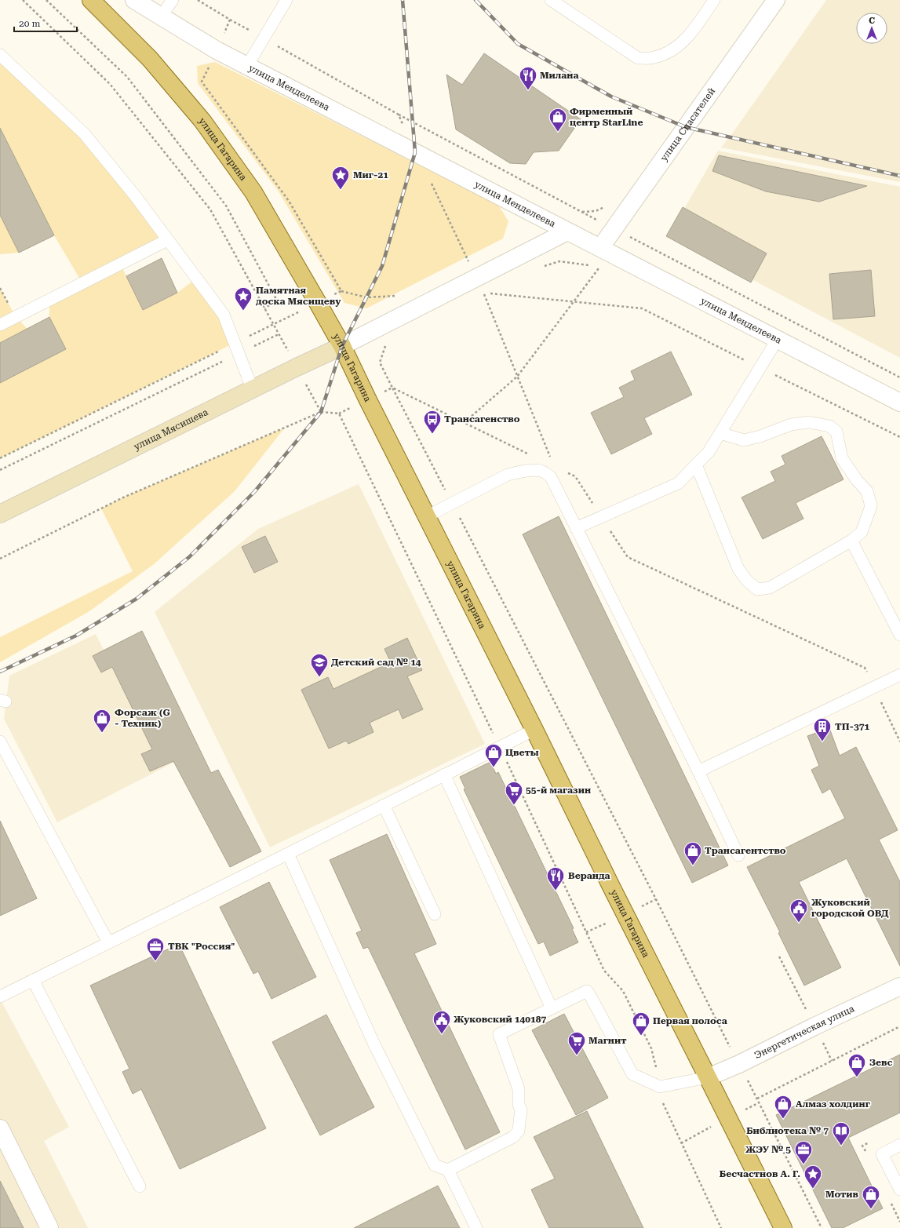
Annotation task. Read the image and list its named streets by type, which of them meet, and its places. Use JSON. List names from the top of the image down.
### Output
{
  "streets": {
    "main road": ["улица Гагарина", "улица Мясищева"],
    "street": ["улица Менделеева", "улица Спасателей", "Энергетическая улица"]
  },
  "crossings": [
    ["улица Менделеева", "улица Спасателей"],
    ["улица Гагарина", "улица Мясищева"],
    ["улица Гагарина", "Энергетическая улица"]
  ],
  "places": {
    "restaurant": ["Милана", "Веранда"],
    "shop": [
      "Фирменный центр StarLine",
      "Форсаж (G - Техник)",
      "Цветы",
      "Трансагентство",
      "Первая полоса",
      "Зевс",
      "Алмаз холдинг",
      "Мотив"
    ],
    "place": ["Миг-21", "Памятная доска Мясищеву", "Бесчастнов А. Г."],
    "bus stop": ["Трансагенство"],
    "school or university": ["Детский сад № 14"],
    "building": ["ТП-371"],
    "supermarket": ["55-й магазин", "Магнит"],
    "public building": ["Жуковский городской ОВД", "Жуковский 140187"],
    "office": ["ТВК \"Россия\"", "ЖЭУ № 5"],
    "library": ["Библиотека № 7"]
  },
  "scale_bar": "20 m",
  "north": "top"
}
